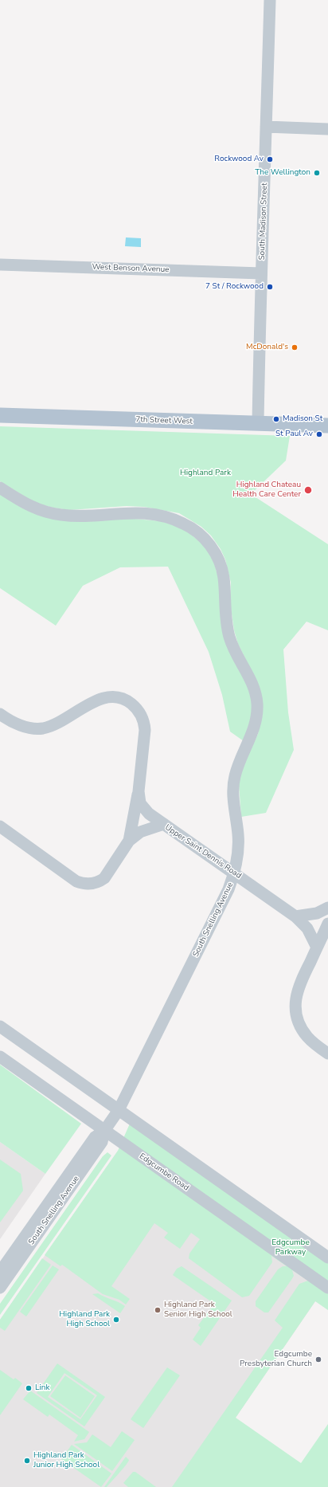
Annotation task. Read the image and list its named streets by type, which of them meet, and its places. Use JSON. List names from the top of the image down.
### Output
{
  "streets": {
    "main road": ["7th Street West"],
    "street": [
      "South Madison Street",
      "West Benson Avenue",
      "Upper Saint Dennis Road",
      "South Snelling Avenue",
      "Edgcumbe Road"
    ]
  },
  "crossings": [
    ["South Madison Street", "West Benson Avenue"],
    ["South Madison Street", "7th Street West"],
    ["Upper Saint Dennis Road", "South Snelling Avenue"],
    ["South Snelling Avenue", "Edgcumbe Road"]
  ],
  "parks": ["Highland Park", "Edgcumbe Parkway"],
  "places": [
    "Rockwood Av",
    "The Wellington",
    "7 St / Rockwood",
    "McDonald's",
    "Madison St",
    "St Paul Av",
    "Highland Chateau Health Care Center",
    "Highland Park Senior High School",
    "Highland Park High School",
    "Edgcumbe Presbyterian Church",
    "Link",
    "Highland Park Junior High School"
  ]
}
